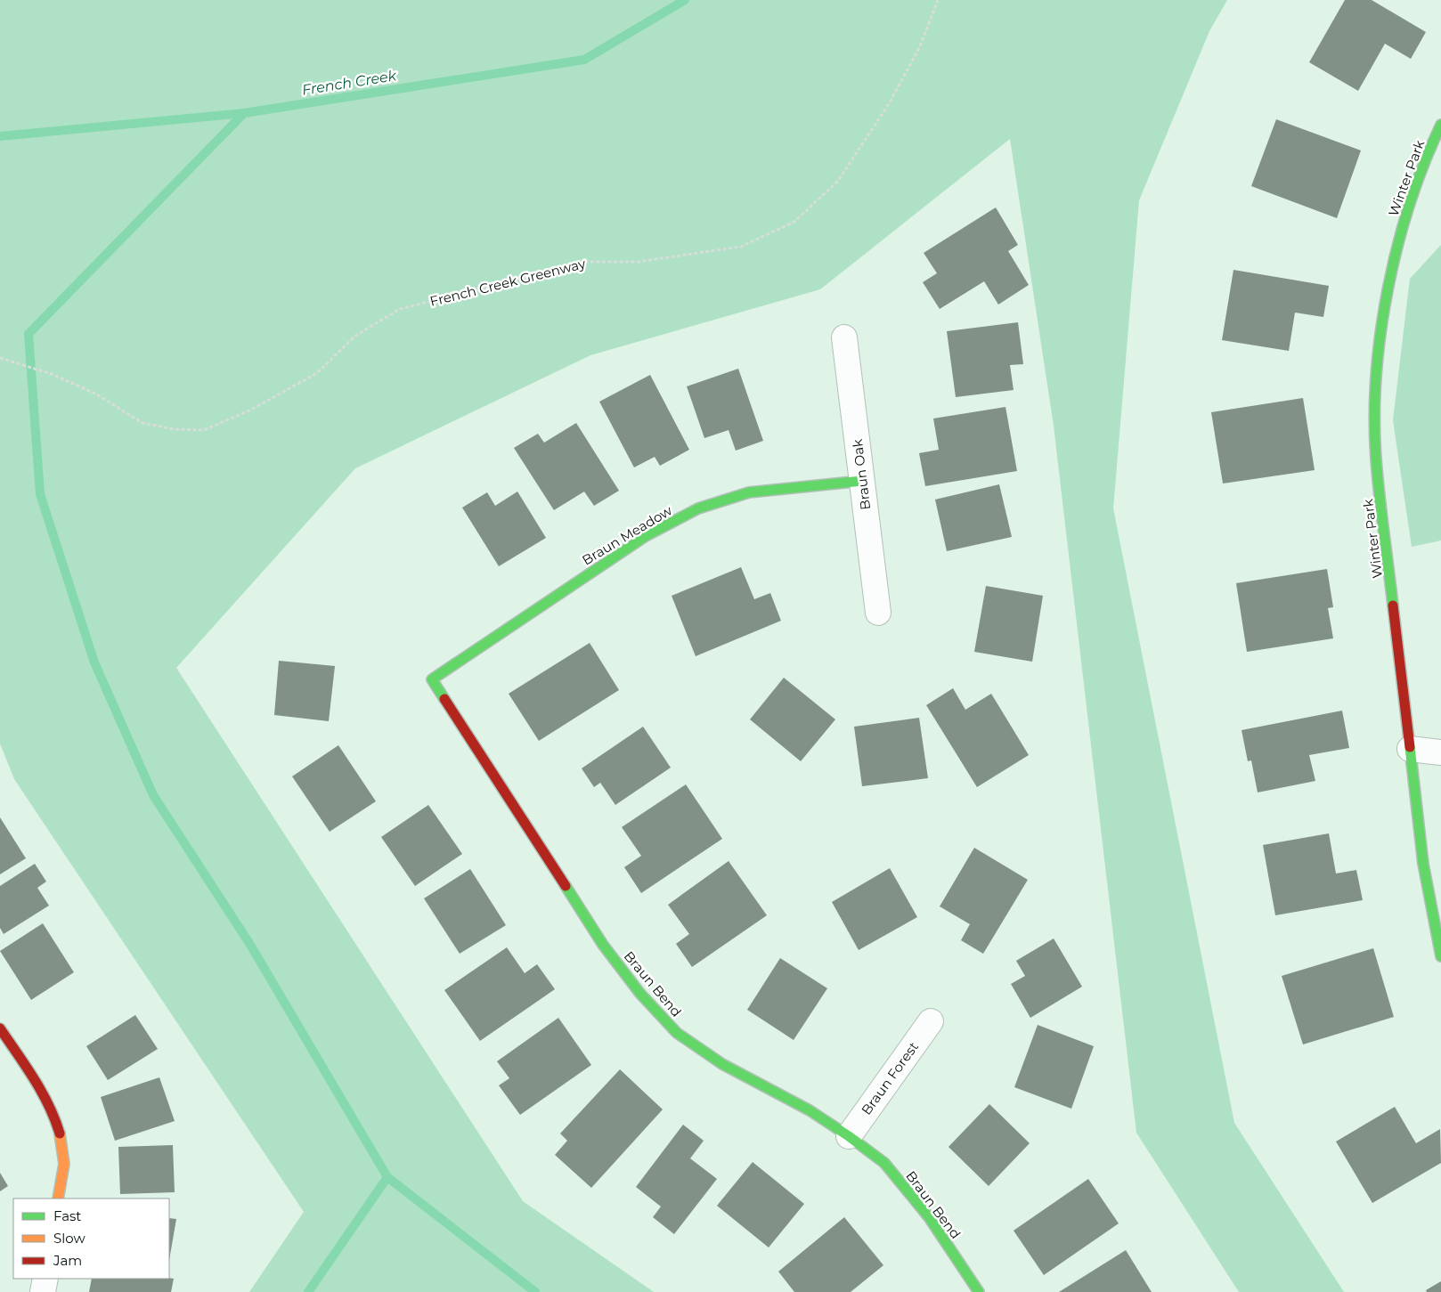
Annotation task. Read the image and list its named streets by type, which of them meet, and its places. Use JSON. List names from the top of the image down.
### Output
{
  "streets": {
    "street": [
      "Winter Park",
      "Braun Oak",
      "Braun Meadow",
      "Braun Bend",
      "Braun Forest"
    ],
    "path": ["French Creek Greenway"]
  },
  "crossings": [
    ["Braun Oak", "Braun Meadow"],
    ["Braun Meadow", "Braun Bend"],
    ["Braun Bend", "Braun Forest"]
  ],
  "water": ["French Creek"],
  "legend": ["Fast", "Slow", "Jam"]
}
